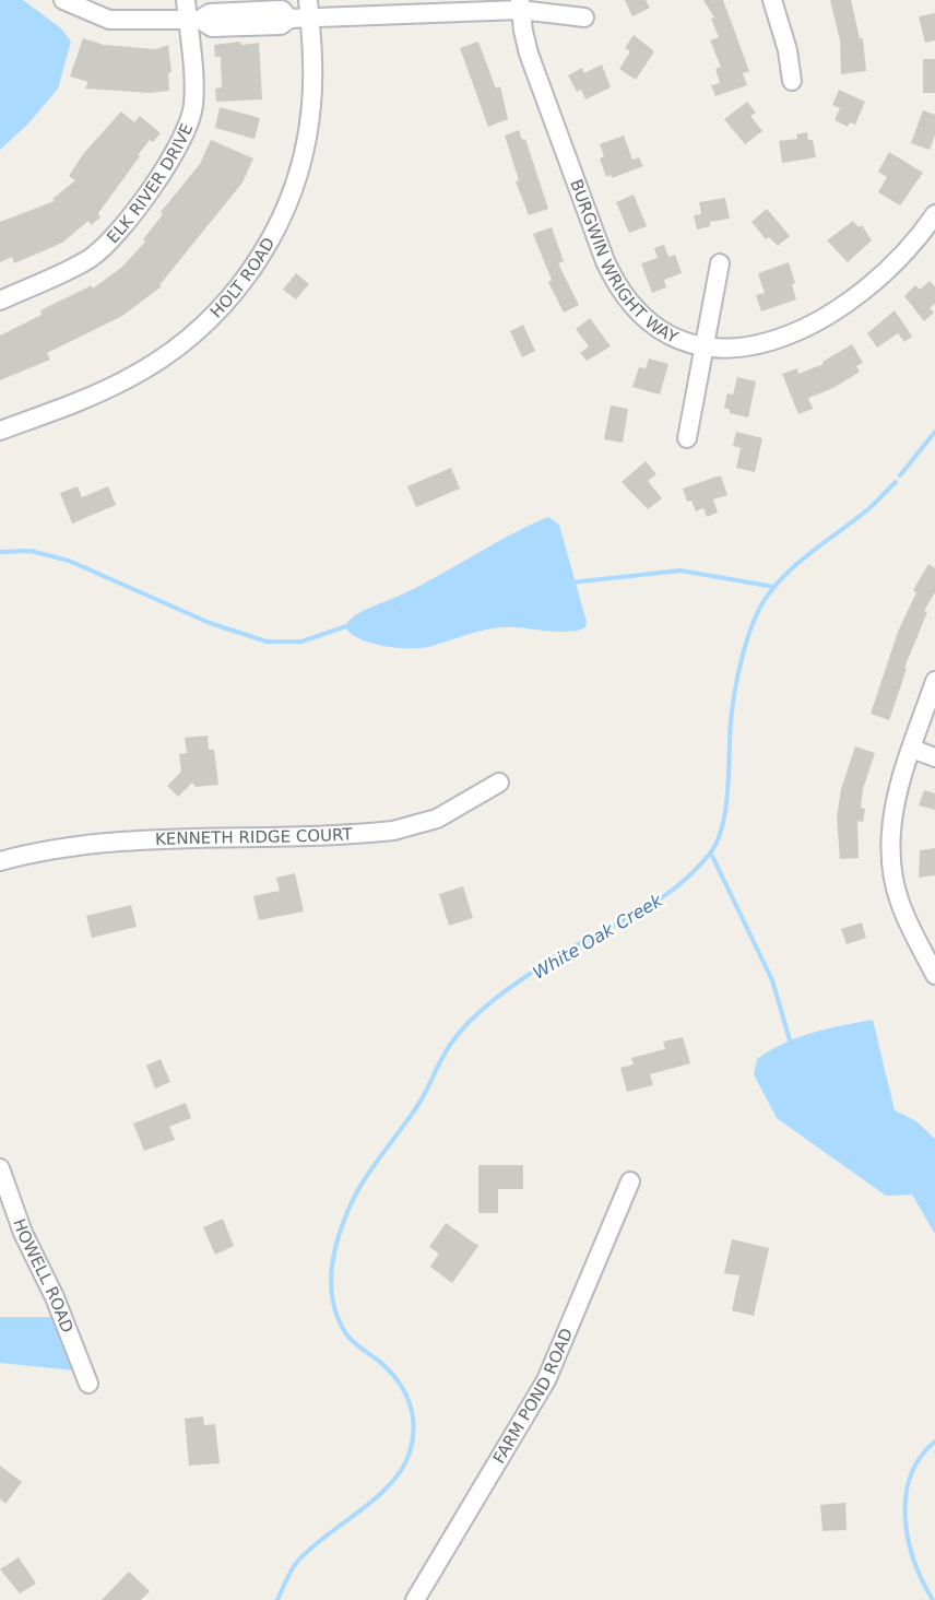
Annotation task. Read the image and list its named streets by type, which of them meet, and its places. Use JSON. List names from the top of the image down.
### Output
{
  "streets": {
    "street": [
      "ELK RIVER DRIVE",
      "BURGWIN WRIGHT WAY",
      "HOLT ROAD",
      "KENNETH RIDGE COURT",
      "HOWELL ROAD",
      "FARM POND ROAD"
    ]
  },
  "water": ["White Oak Creek"]
}
